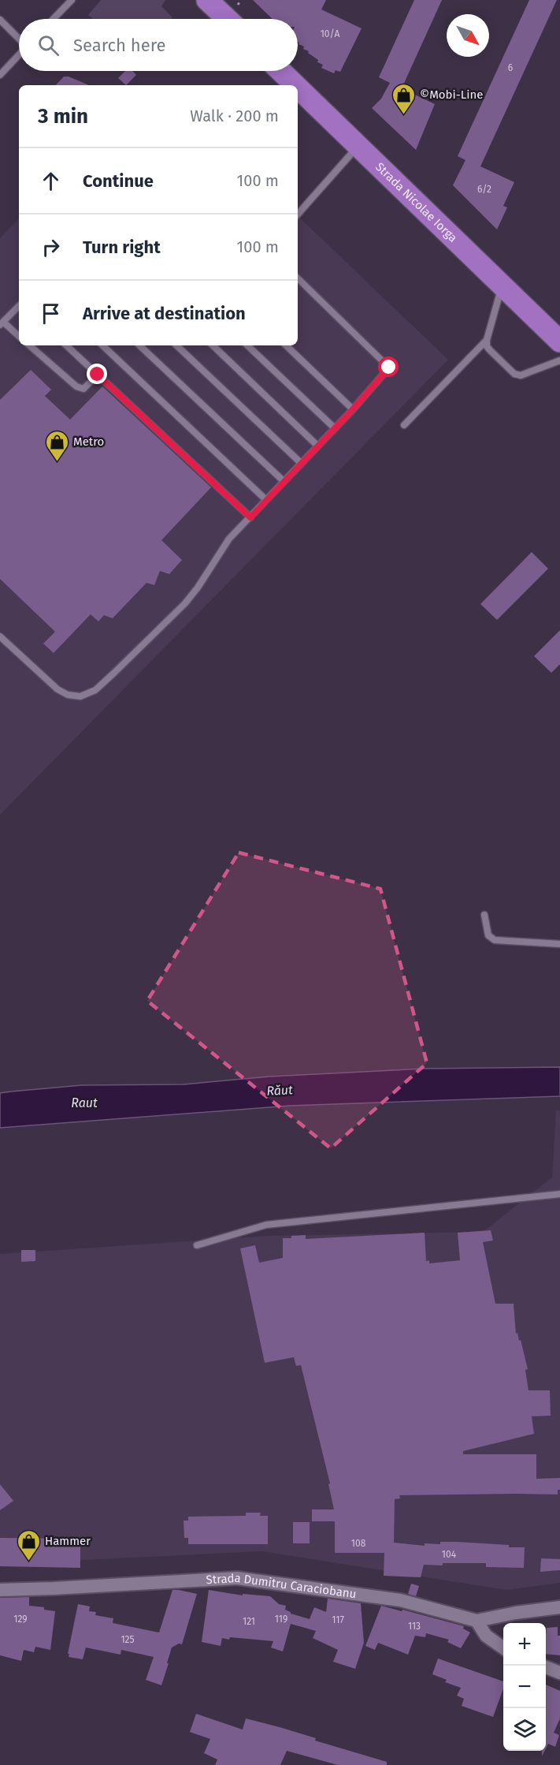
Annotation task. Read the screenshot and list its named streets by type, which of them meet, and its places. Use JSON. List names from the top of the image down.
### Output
{
  "streets": {
    "main road": ["Strada Nicolae Iorga"],
    "street": ["Strada Dumitru Caraciobanu"]
  },
  "water": ["Răut", "Raut"],
  "places": {
    "shop": ["©Mobi-Line", "Metro", "Hammer"]
  },
  "house_numbers": [
    "10/A",
    "6",
    "6/2",
    "108",
    "104",
    "129",
    "119",
    "117",
    "121",
    "113",
    "125"
  ],
  "north": "bottom right",
  "page": {
    "search": "Search here",
    "heading": ["3 min", "Walk · 200 m"],
    "list": [
      ["Continue", "100 m"],
      ["Turn right", "100 m"],
      "Arrive at destination"
    ],
    "map_buttons": ["+", "−"]
  }
}
